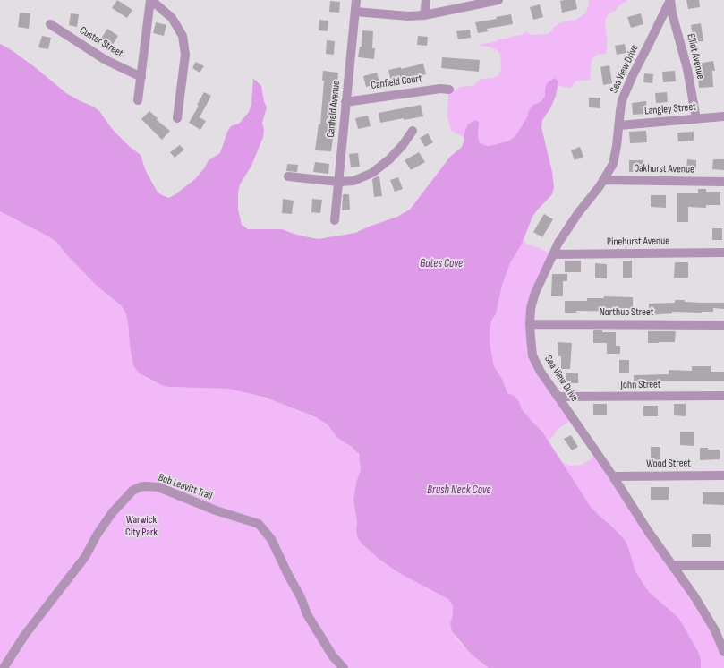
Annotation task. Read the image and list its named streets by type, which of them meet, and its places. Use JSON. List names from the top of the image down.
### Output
{
  "streets": {
    "street": [
      "Custer Street",
      "Elliot Avenue",
      "Sea View Drive",
      "Canfield Court",
      "Canfield Avenue",
      "Langley Street",
      "Oakhurst Avenue",
      "Pinehurst Avenue",
      "Northup Street",
      "John Street",
      "Wood Street",
      "Bob Leavitt Trail"
    ]
  },
  "crossings": [
    ["Elliot Avenue", "Sea View Drive"],
    ["Elliot Avenue", "Langley Street"],
    ["Sea View Drive", "Langley Street"],
    ["Sea View Drive", "Oakhurst Avenue"],
    ["Sea View Drive", "Pinehurst Avenue"],
    ["Sea View Drive", "Northup Street"],
    ["Sea View Drive", "John Street"],
    ["Sea View Drive", "Wood Street"],
    ["Canfield Court", "Canfield Avenue"]
  ],
  "water": ["Gates Cove", "Brush Neck Cove"],
  "parks": ["Warwick City Park"]
}
